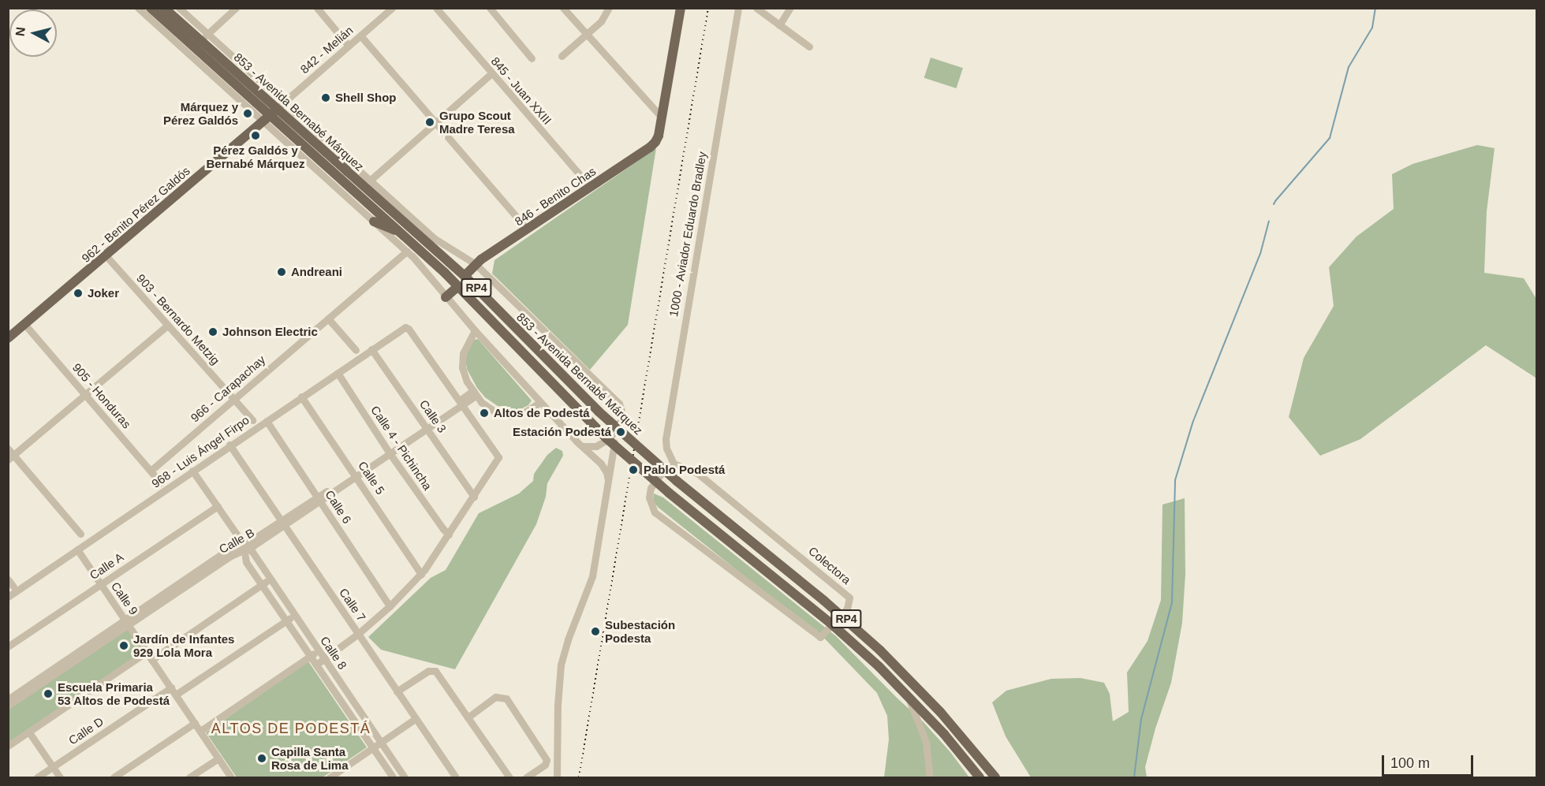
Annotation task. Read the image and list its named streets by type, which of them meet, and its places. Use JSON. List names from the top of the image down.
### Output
{
  "streets": {
    "main road": [
      "853 - Avenida Bernabé Márquez",
      "846 - Benito Chas",
      "962 - Benito Pérez Galdós",
      "RP4"
    ],
    "street": [
      "842 - Melián",
      "845 - Juan XXIII",
      "1000 - Aviador Eduardo Bradley",
      "903 - Bernardo Metzig",
      "966 - Carapachay",
      "905 - Honduras",
      "Calle 3",
      "Calle 4 - Pichincha",
      "968 - Luis Ángel Firpo",
      "Calle 5",
      "Calle 6",
      "Calle B",
      "Colectora",
      "Calle A",
      "Calle 9",
      "Calle 7",
      "Calle 8",
      "Calle D"
    ]
  },
  "crossings": [
    ["842 - Melián", "853 - Avenida Bernabé Márquez"],
    ["842 - Melián", "962 - Benito Pérez Galdós"],
    ["845 - Juan XXIII", "846 - Benito Chas"],
    ["853 - Avenida Bernabé Márquez", "846 - Benito Chas"],
    ["853 - Avenida Bernabé Márquez", "962 - Benito Pérez Galdós"],
    ["853 - Avenida Bernabé Márquez", "966 - Carapachay"],
    ["853 - Avenida Bernabé Márquez", "Colectora"],
    ["962 - Benito Pérez Galdós", "903 - Bernardo Metzig"],
    ["962 - Benito Pérez Galdós", "905 - Honduras"],
    ["1000 - Aviador Eduardo Bradley", "Colectora"],
    ["903 - Bernardo Metzig", "966 - Carapachay"],
    ["966 - Carapachay", "905 - Honduras"],
    ["Calle 3", "968 - Luis Ángel Firpo"],
    ["Calle 3", "Calle B"],
    ["Calle 4 - Pichincha", "968 - Luis Ángel Firpo"],
    ["Calle 4 - Pichincha", "Calle B"],
    ["968 - Luis Ángel Firpo", "Calle 5"],
    ["968 - Luis Ángel Firpo", "Calle 6"],
    ["968 - Luis Ángel Firpo", "Calle B"],
    ["968 - Luis Ángel Firpo", "Calle 9"],
    ["968 - Luis Ángel Firpo", "Calle 7"],
    ["968 - Luis Ángel Firpo", "Calle 8"],
    ["Calle 5", "Calle B"],
    ["Calle 6", "Calle B"],
    ["Calle B", "Calle 9"],
    ["Calle B", "Calle 7"],
    ["Calle B", "Calle 8"],
    ["Calle A", "Calle 9"],
    ["Calle A", "Calle 8"],
    ["Calle 9", "Calle D"]
  ],
  "districts": ["ALTOS DE PODESTÁ"],
  "places": [
    "Shell Shop",
    "Márquez y Pérez Galdós",
    "Grupo Scout Madre Teresa",
    "Pérez Galdós y Bernabé Márquez",
    "Andreani",
    "Joker",
    "Johnson Electric",
    "Altos de Podestá",
    "Estación Podestá",
    "Pablo Podestá",
    "Subestación Podesta",
    "Jardín de Infantes 929 Lola Mora",
    "Escuela Primaria 53 Altos de Podestá",
    "Capilla Santa Rosa de Lima"
  ],
  "scale_bar": "100 m",
  "north": "left"
}
